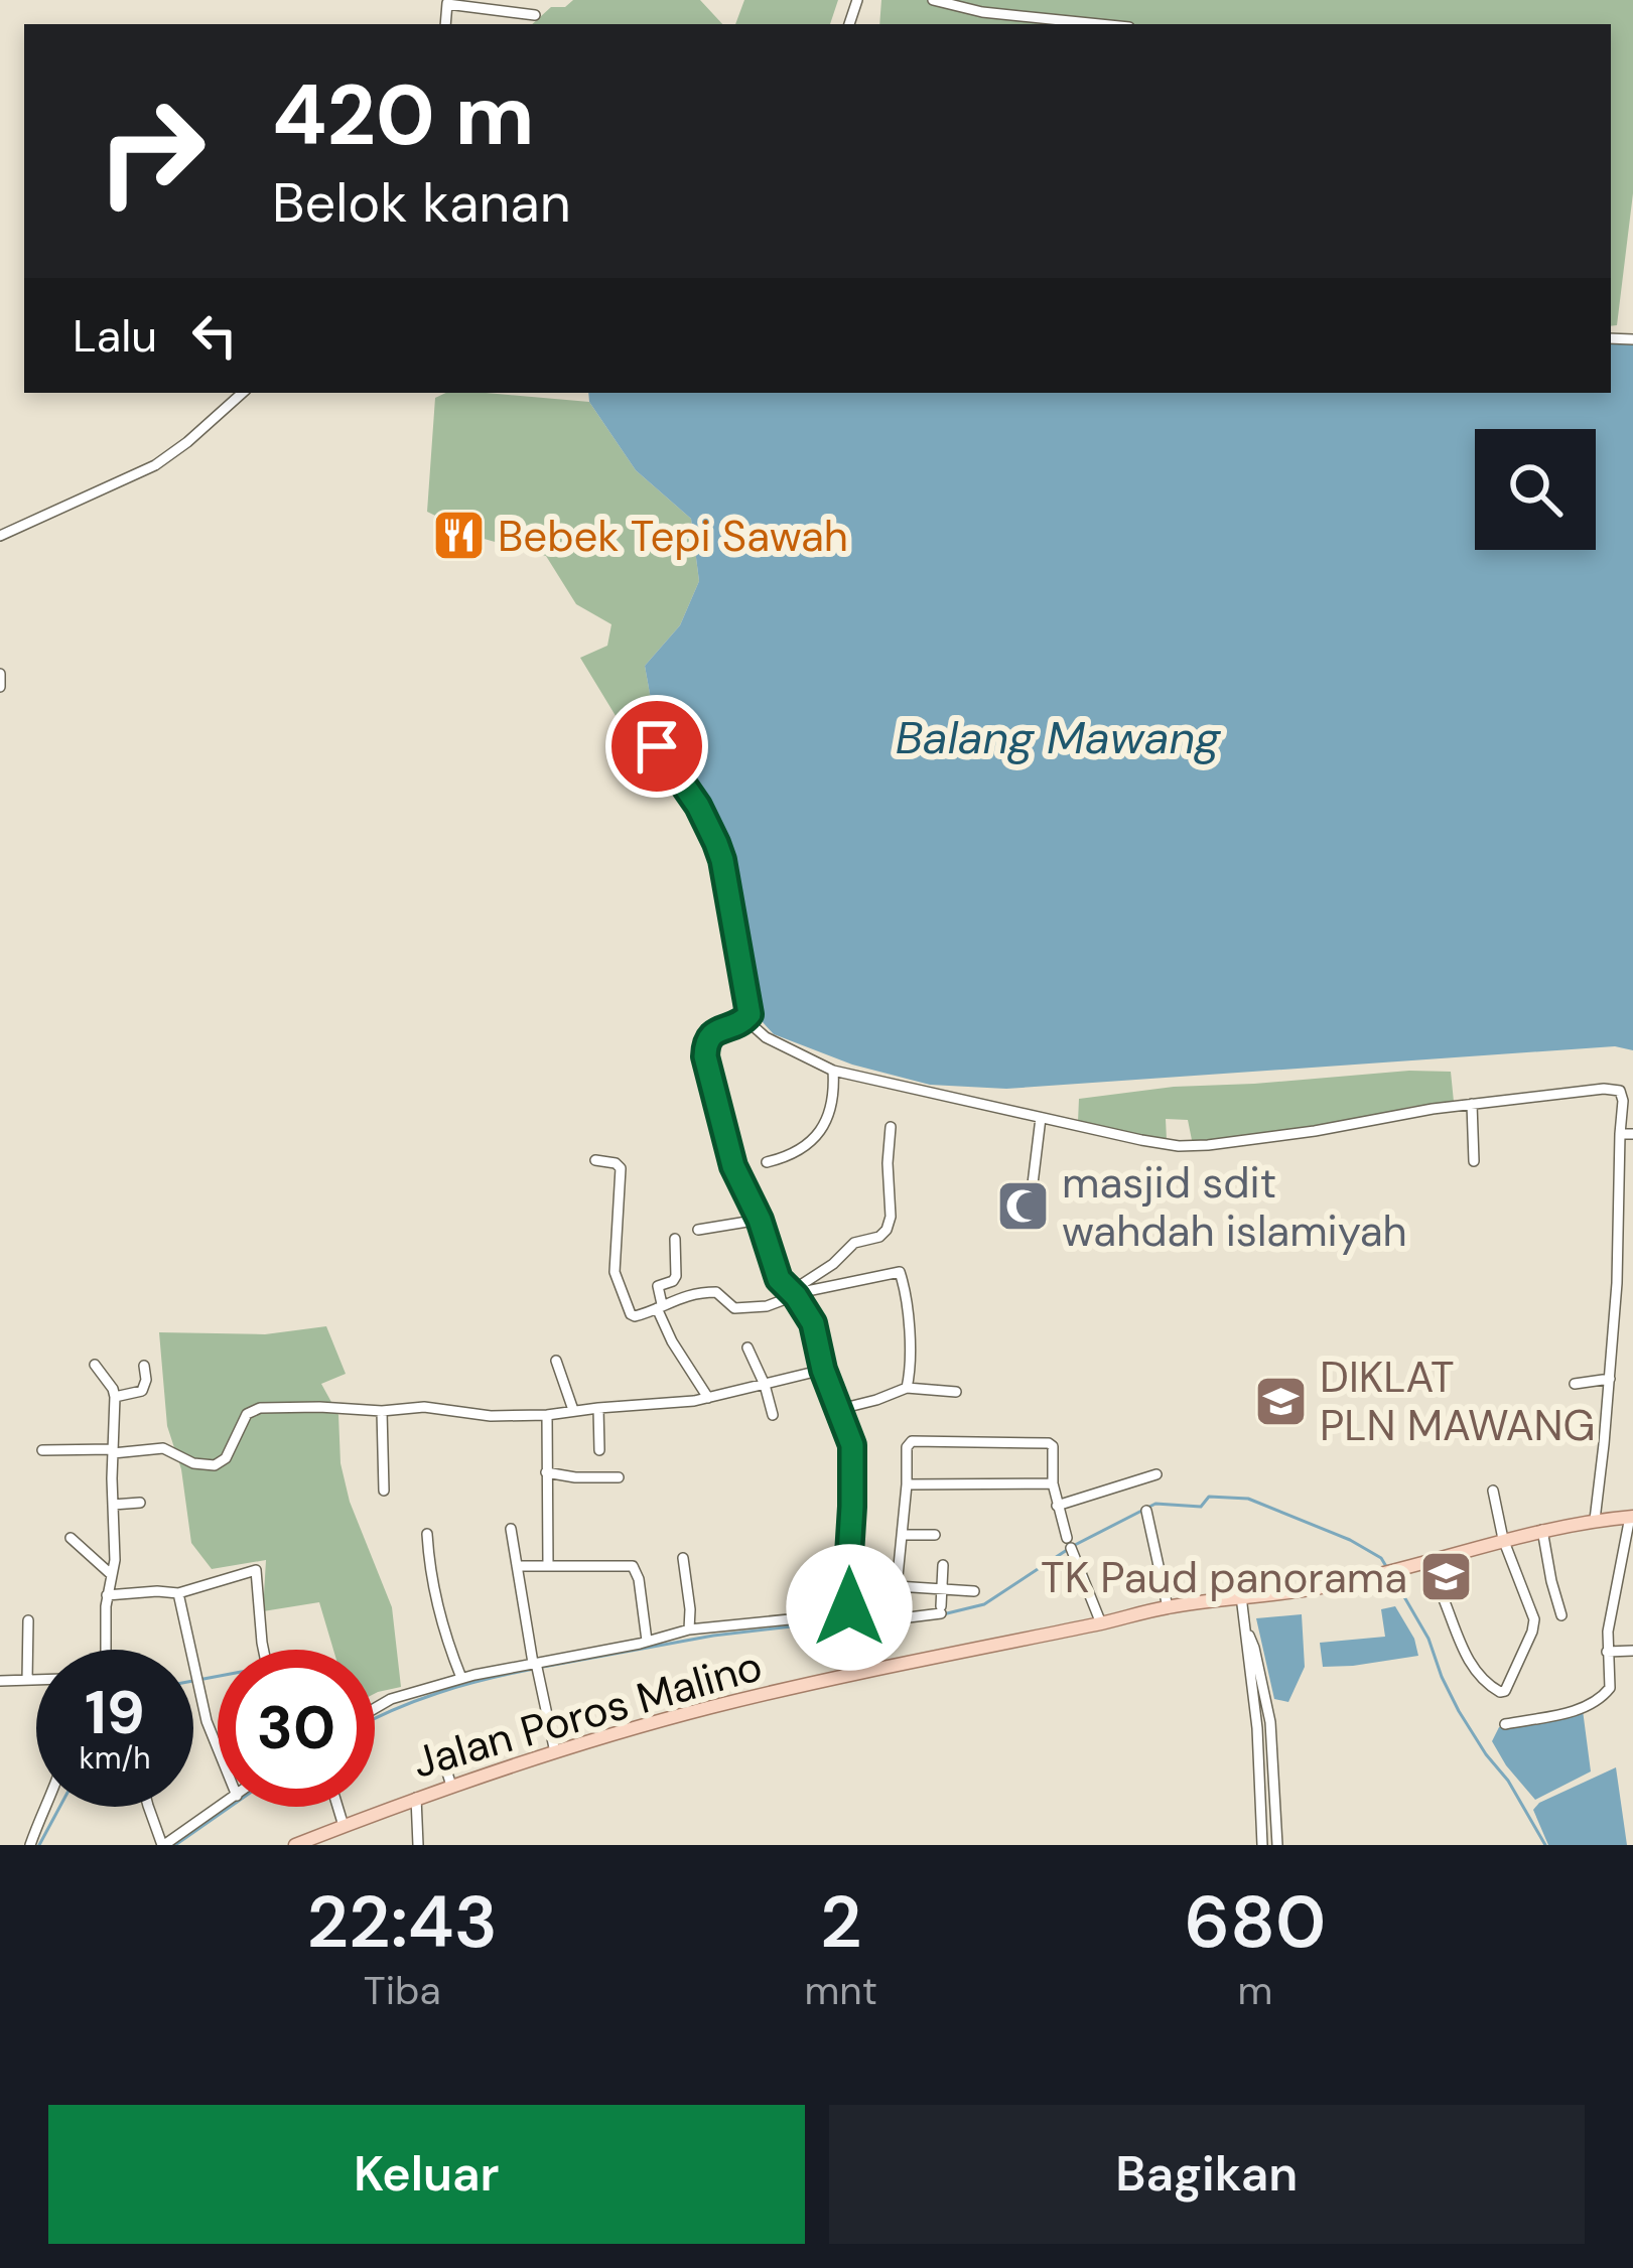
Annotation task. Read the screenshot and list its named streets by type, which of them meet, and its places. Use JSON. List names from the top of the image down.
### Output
{
  "streets": {
    "main road": ["Jalan Poros Malino"]
  },
  "water": ["Balang Mawang"],
  "places": {
    "restaurant": ["Bebek Tepi Sawah"],
    "mosque": ["masjid sdit wahdah islamiyah"],
    "school or university": ["DIKLAT PLN MAWANG", "TK Paud panorama"]
  },
  "page": {
    "turn": ["420 m", "Belok kanan"],
    "then": "Lalu",
    "speed": "19 km/h",
    "limit": "30",
    "eta": [
      "22:43",
      "Tiba",
      "2",
      "mnt",
      "680",
      "m"
    ],
    "buttons": ["Keluar", "Bagikan"]
  }
}
